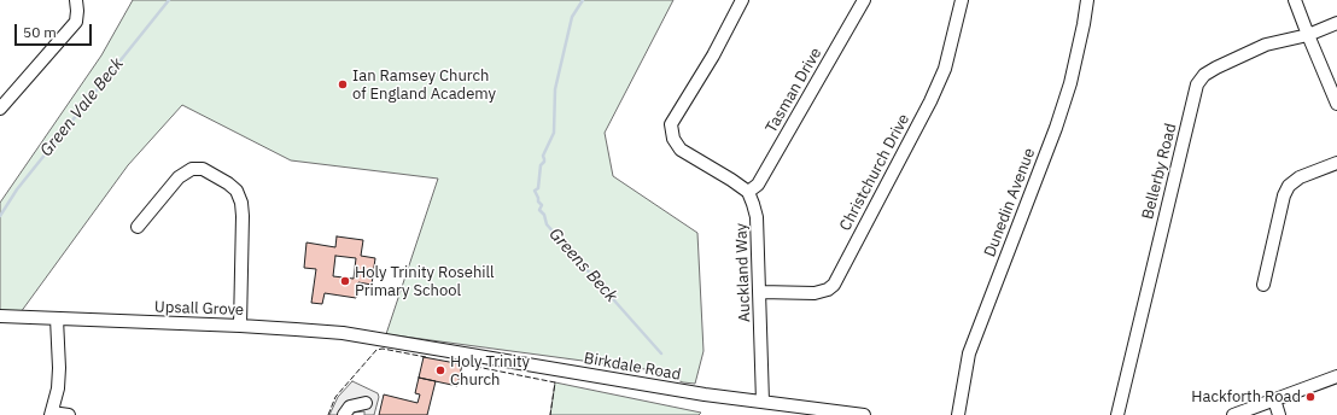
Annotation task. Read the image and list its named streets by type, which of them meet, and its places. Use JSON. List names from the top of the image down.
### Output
{
  "streets": {
    "street": [
      "Tasman Drive",
      "Bellerby Road",
      "Christchurch Drive",
      "Dunedin Avenue",
      "Auckland Way",
      "Upsall Grove",
      "Birkdale Road"
    ]
  },
  "crossings": [
    ["Tasman Drive", "Auckland Way"],
    ["Christchurch Drive", "Auckland Way"],
    ["Auckland Way", "Birkdale Road"],
    ["Upsall Grove", "Birkdale Road"]
  ],
  "water": ["Green Vale Beck", "Greens Beck"],
  "places": [
    "Ian Ramsey Church of England Academy",
    "Holy Trinity Rosehill Primary School",
    "Holy Trinity Church",
    "Hackforth Road"
  ],
  "scale_bar": "50 m"
}
